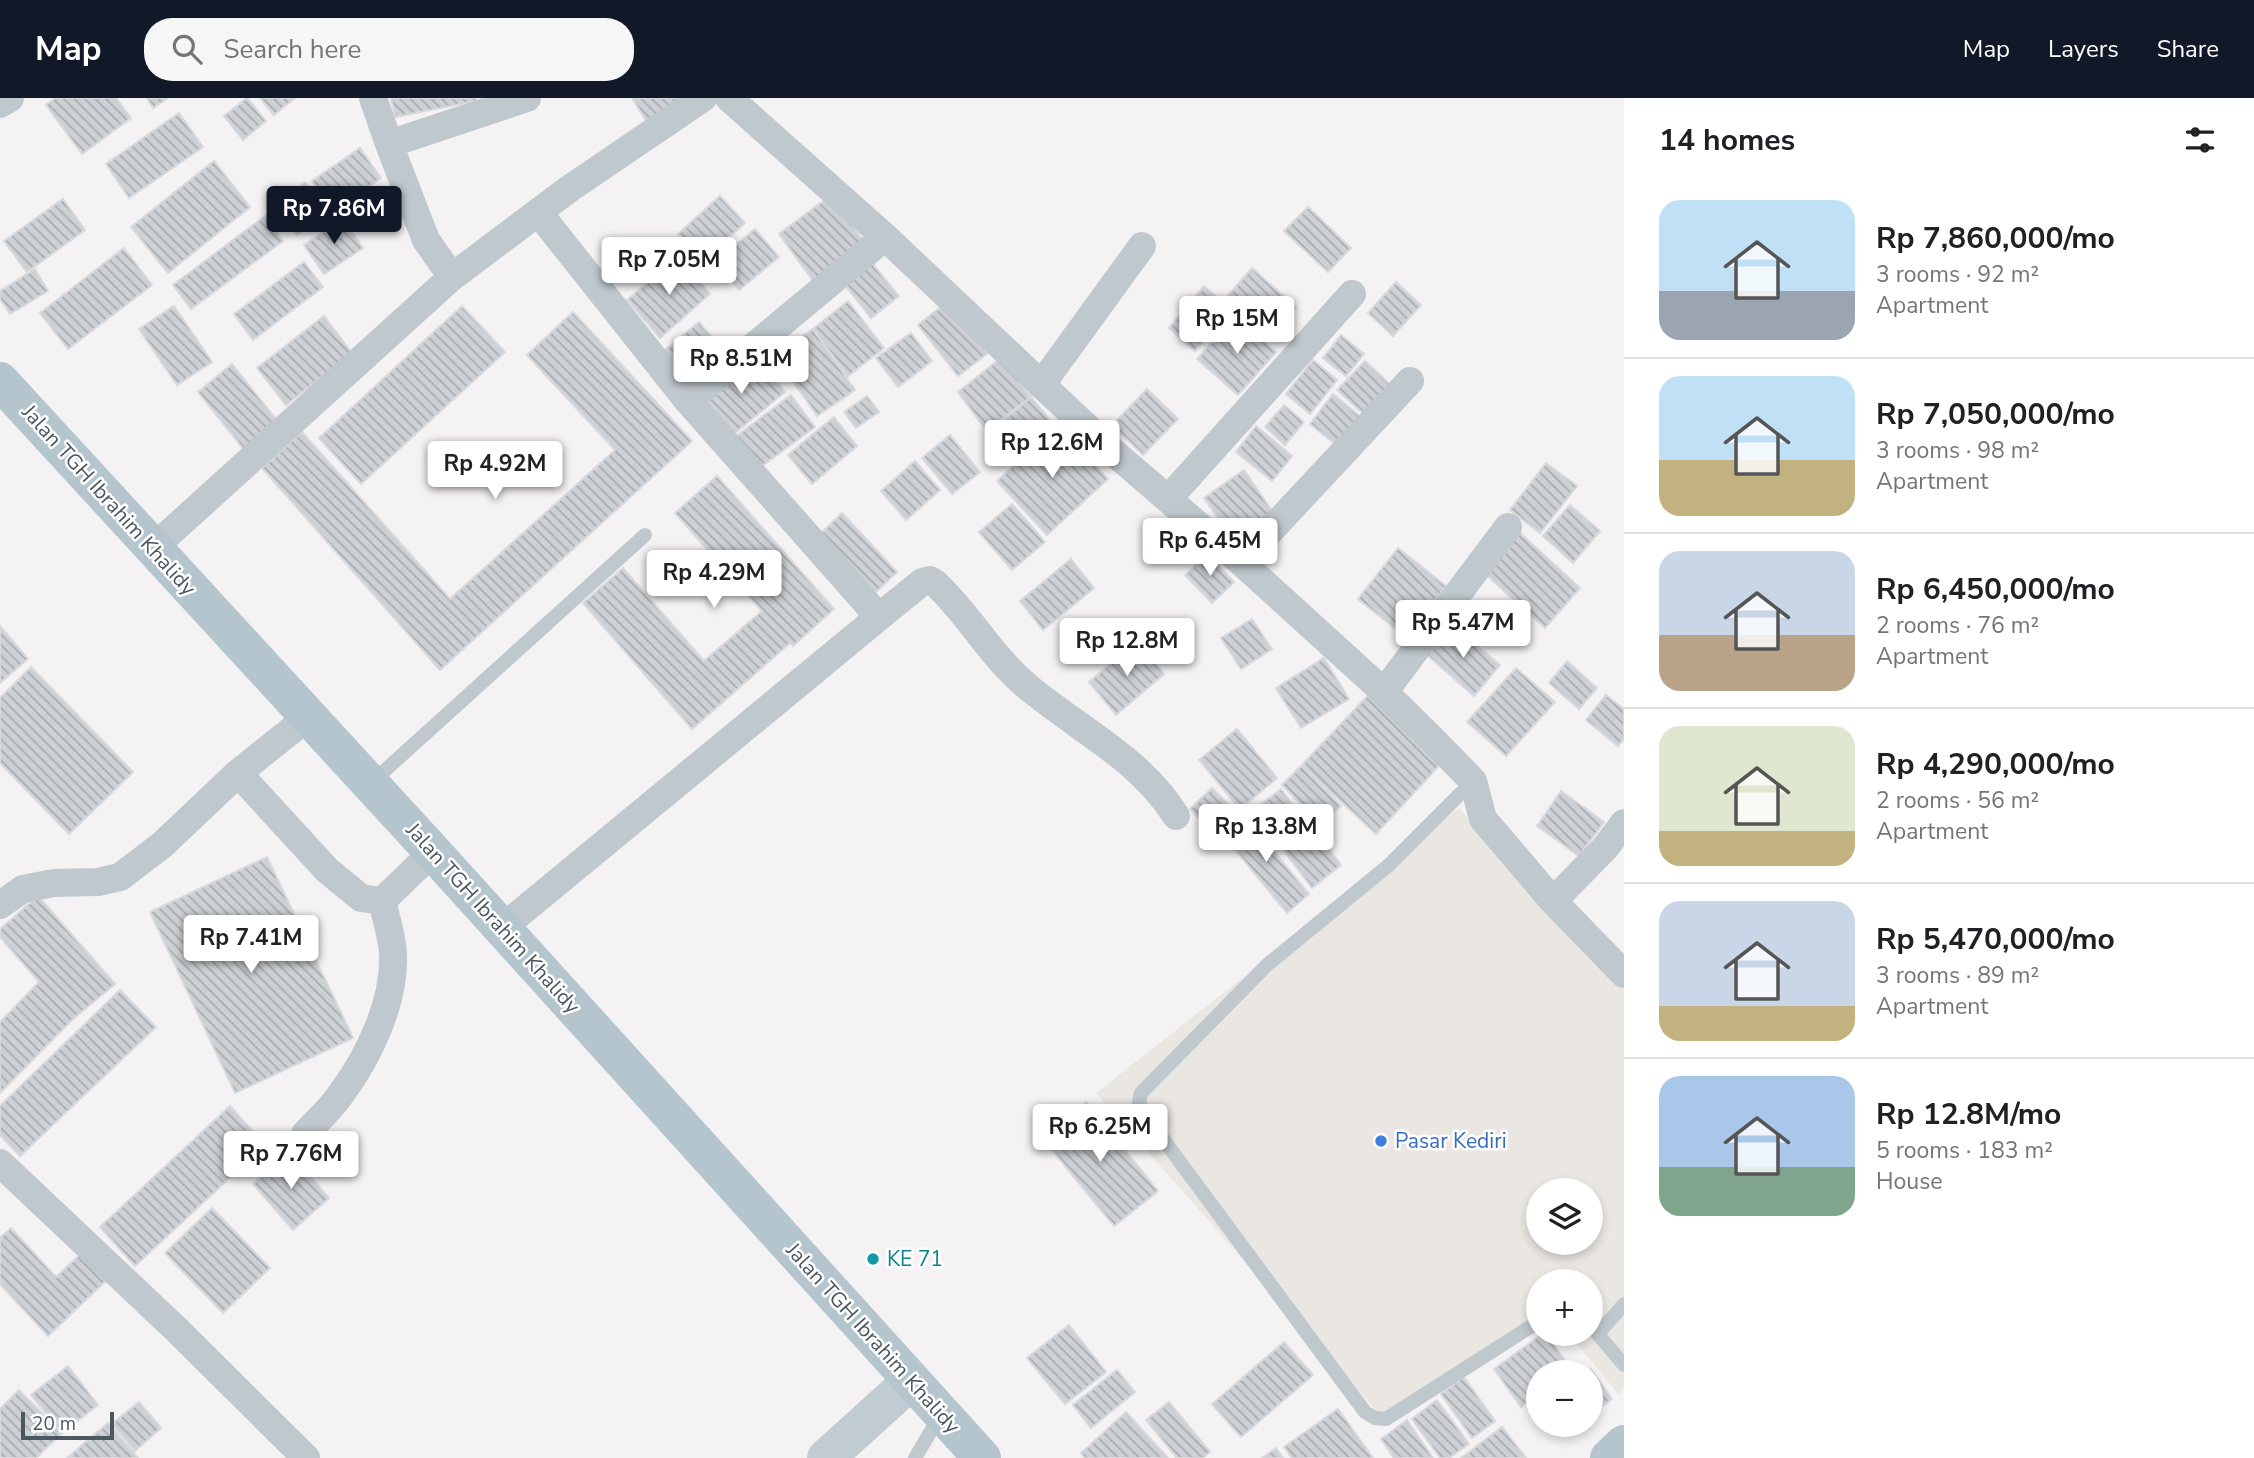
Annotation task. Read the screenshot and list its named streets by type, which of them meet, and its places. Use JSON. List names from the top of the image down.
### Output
{
  "streets": {
    "main road": ["Jalan TGH Ibrahim Khalidy"]
  },
  "places": ["Pasar Kediri", "KE 71"],
  "scale_bar": "20 m",
  "page": {
    "header": "Map",
    "search": "Search here",
    "nav": ["Map", "Layers", "Share"],
    "heading": "14 homes",
    "list": [
      {
        "name": "Rp 7,860,000/mo",
        "note": "3 rooms · 92 m² · Apartment"
      },
      {
        "name": "Rp 7,050,000/mo",
        "note": "3 rooms · 98 m² · Apartment"
      },
      {
        "name": "Rp 6,450,000/mo",
        "note": "2 rooms · 76 m² · Apartment"
      },
      {
        "name": "Rp 4,290,000/mo",
        "note": "2 rooms · 56 m² · Apartment"
      },
      {
        "name": "Rp 5,470,000/mo",
        "note": "3 rooms · 89 m² · Apartment"
      },
      {
        "name": "Rp 12.8M/mo",
        "note": "5 rooms · 183 m² · House"
      }
    ],
    "price": [
      "Rp 7.86M",
      "Rp 7.05M",
      "Rp 15M",
      "Rp 8.51M",
      "Rp 12.6M",
      "Rp 4.92M",
      "Rp 6.45M",
      "Rp 4.29M",
      "Rp 5.47M",
      "Rp 12.8M",
      "Rp 13.8M",
      "Rp 7.41M",
      "Rp 6.25M",
      "Rp 7.76M"
    ],
    "map_buttons": ["+", "−"],
    "scale": "20 m"
  }
}
